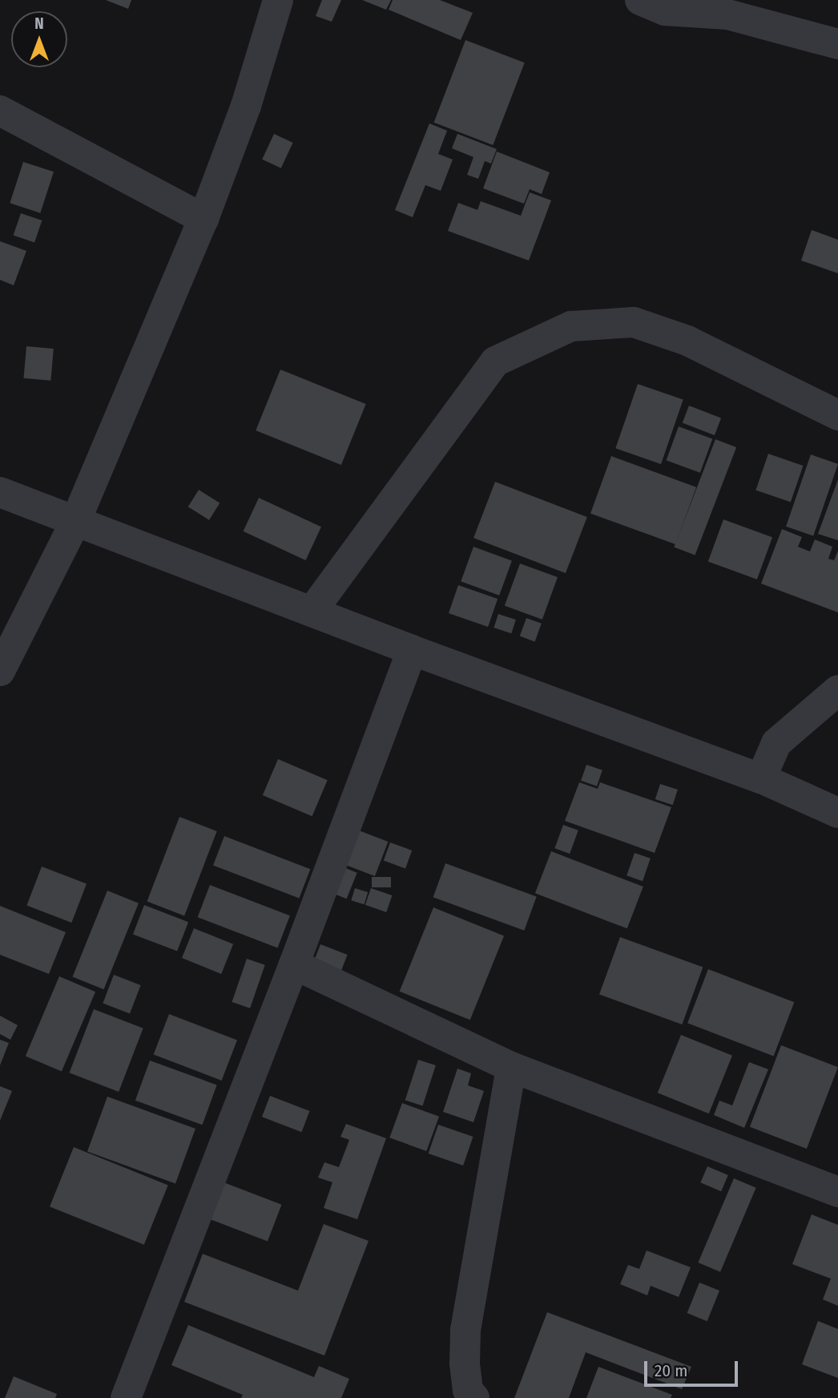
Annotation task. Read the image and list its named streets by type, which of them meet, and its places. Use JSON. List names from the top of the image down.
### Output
{
  "scale_bar": "20 m",
  "north": "top"
}
